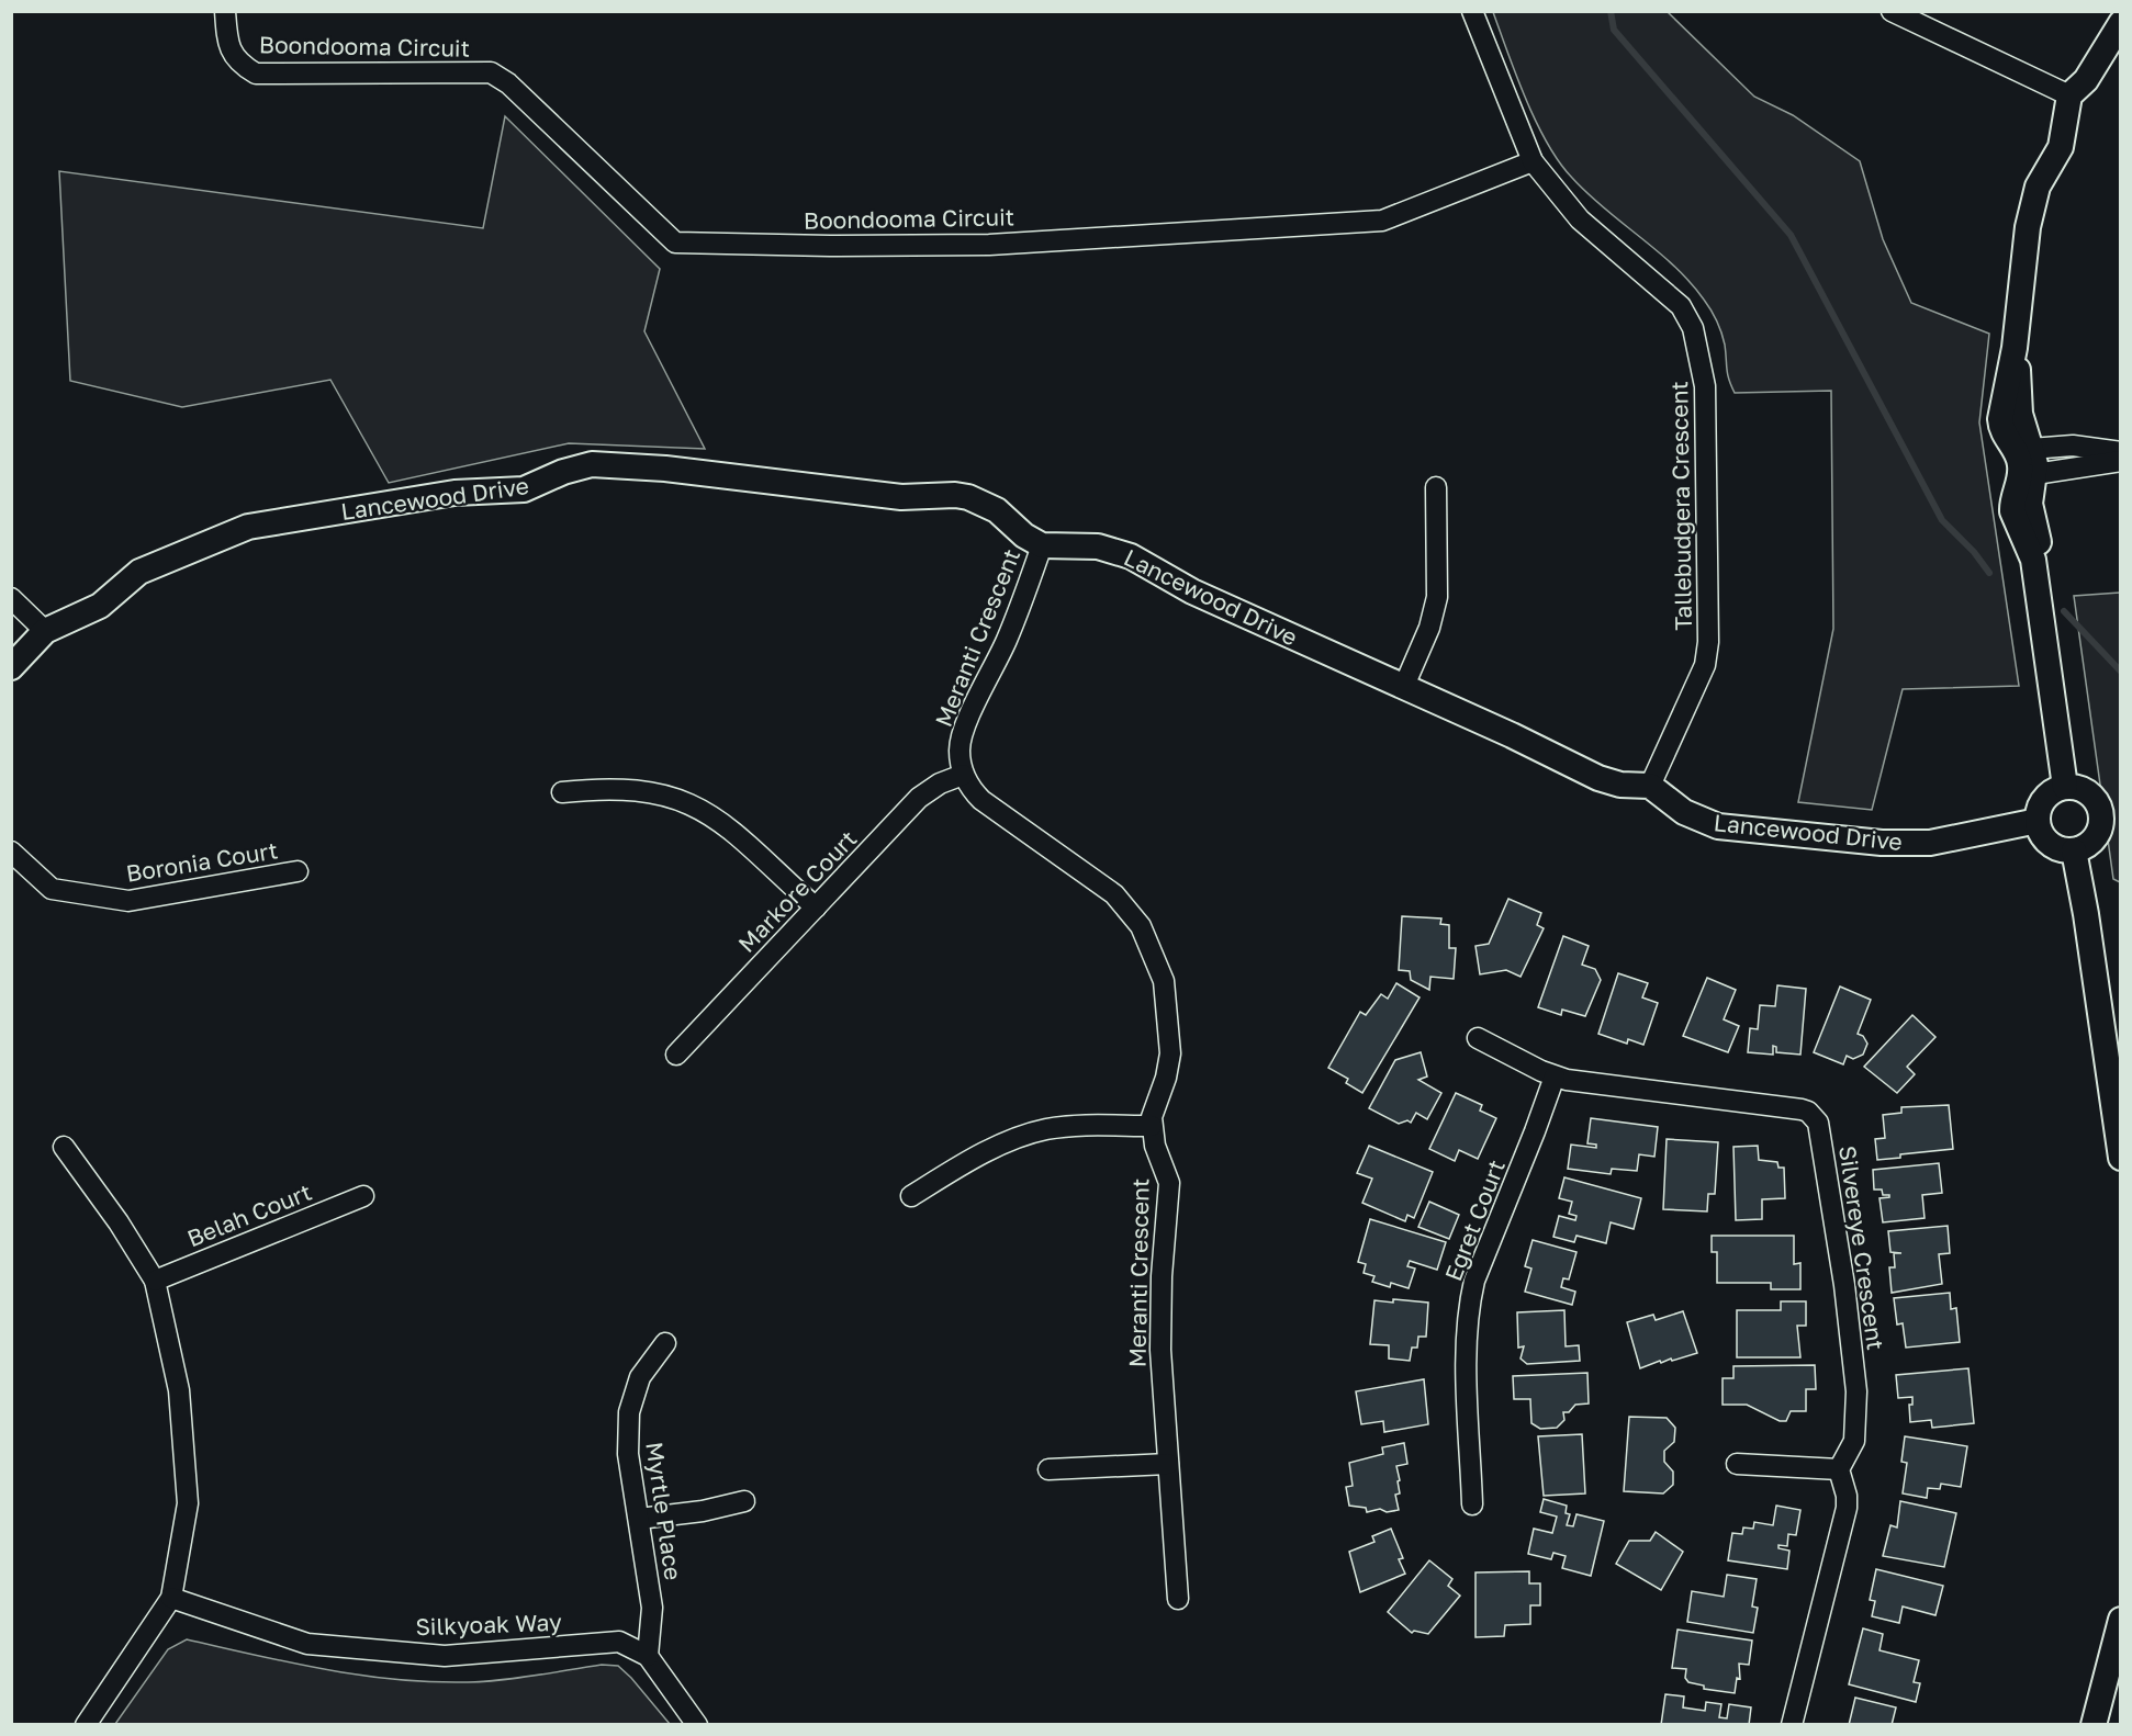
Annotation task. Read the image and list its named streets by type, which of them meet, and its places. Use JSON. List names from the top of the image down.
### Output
{
  "streets": {
    "street": [
      "Boondooma Circuit",
      "Lancewood Drive",
      "Tallebudgera Crescent",
      "Meranti Crescent",
      "Boronia Court",
      "Markore Court",
      "Belah Court",
      "Egret Court",
      "Silvereye Crescent",
      "Myrtle Place",
      "Silkyoak Way"
    ]
  },
  "crossings": [
    ["Boondooma Circuit", "Tallebudgera Crescent"],
    ["Lancewood Drive", "Tallebudgera Crescent"],
    ["Lancewood Drive", "Meranti Crescent"],
    ["Meranti Crescent", "Markore Court"],
    ["Egret Court", "Silvereye Crescent"],
    ["Myrtle Place", "Silkyoak Way"]
  ]
}
